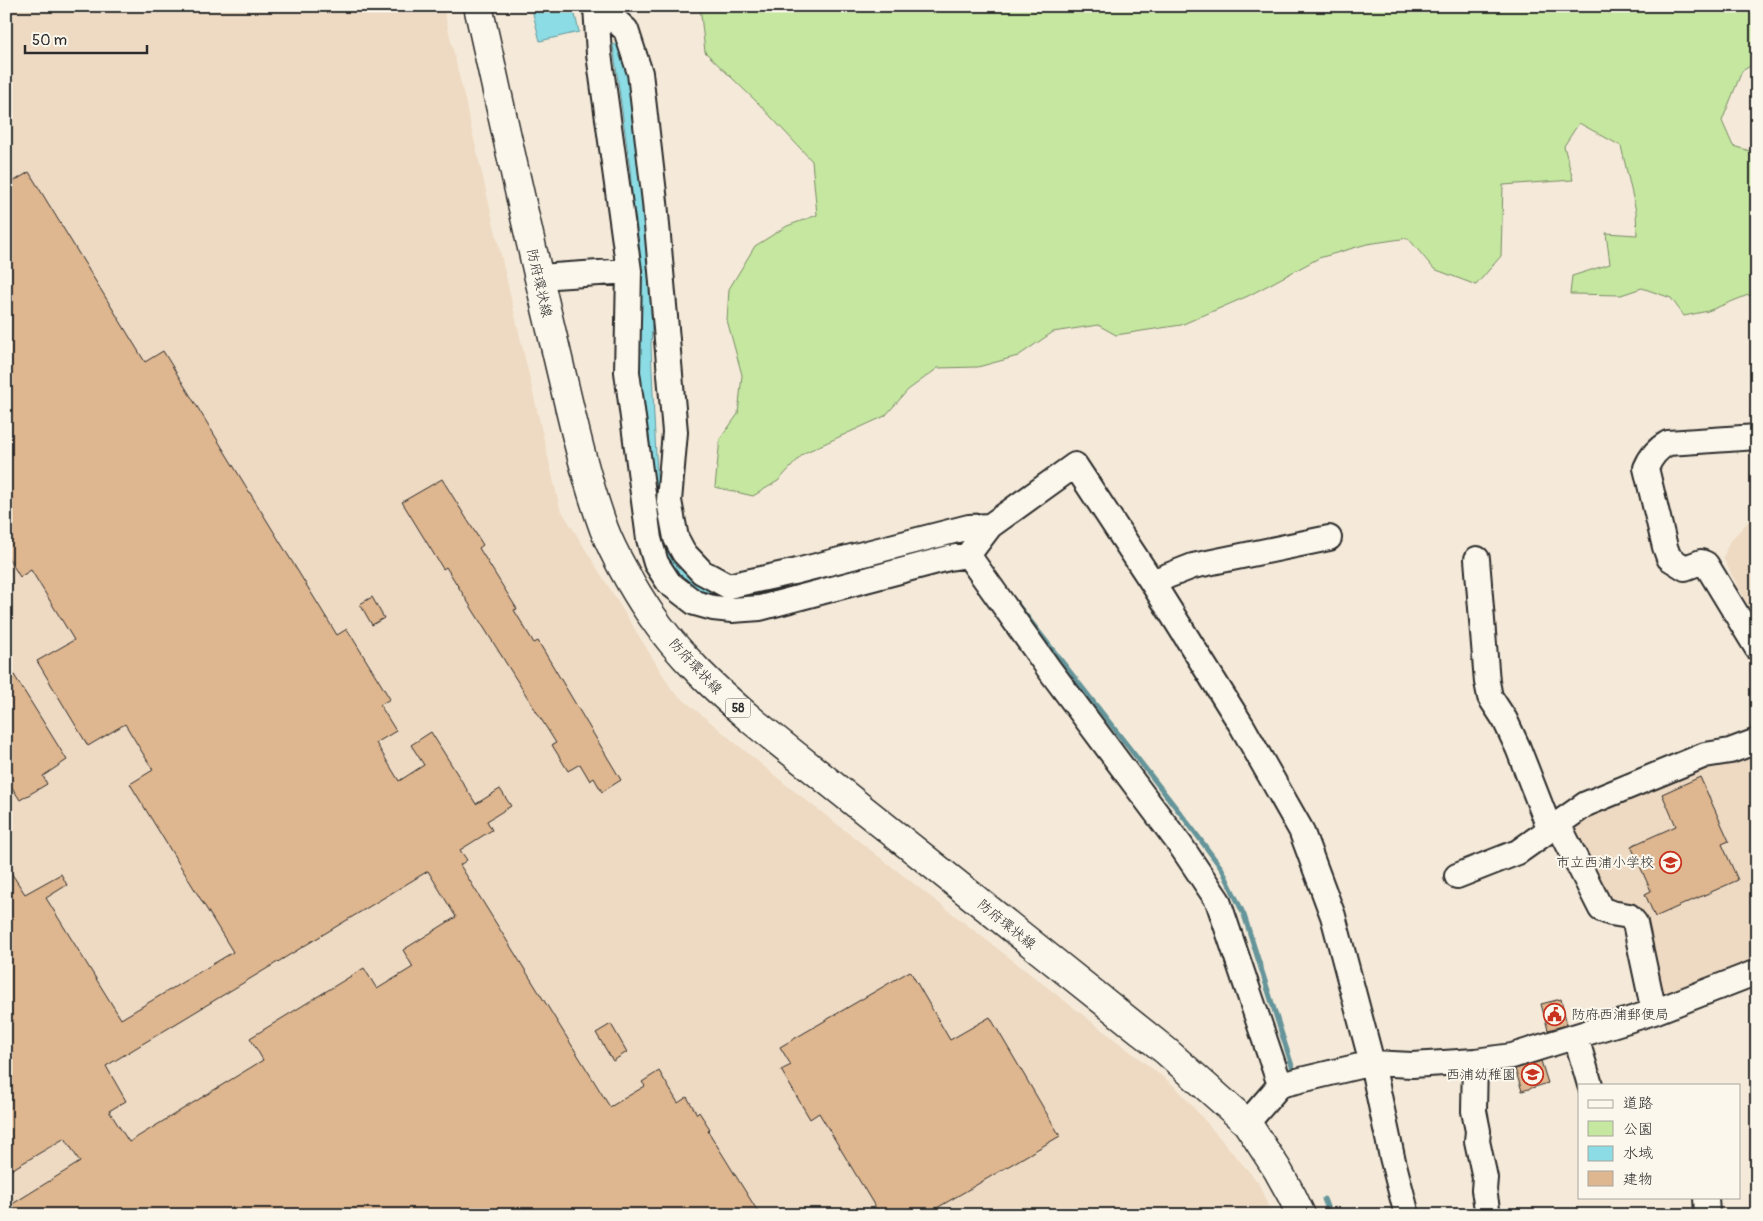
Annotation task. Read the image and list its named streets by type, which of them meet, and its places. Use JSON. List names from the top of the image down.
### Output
{
  "streets": {
    "main road": ["防府環状線", "58"]
  },
  "places": {
    "school or university": ["市立西浦小学校", "西浦幼稚園"],
    "public building": ["防府西浦郵便局"]
  },
  "legend": [
    "道路",
    "公園",
    "水域",
    "建物"
  ],
  "scale_bar": "50 m"
}
